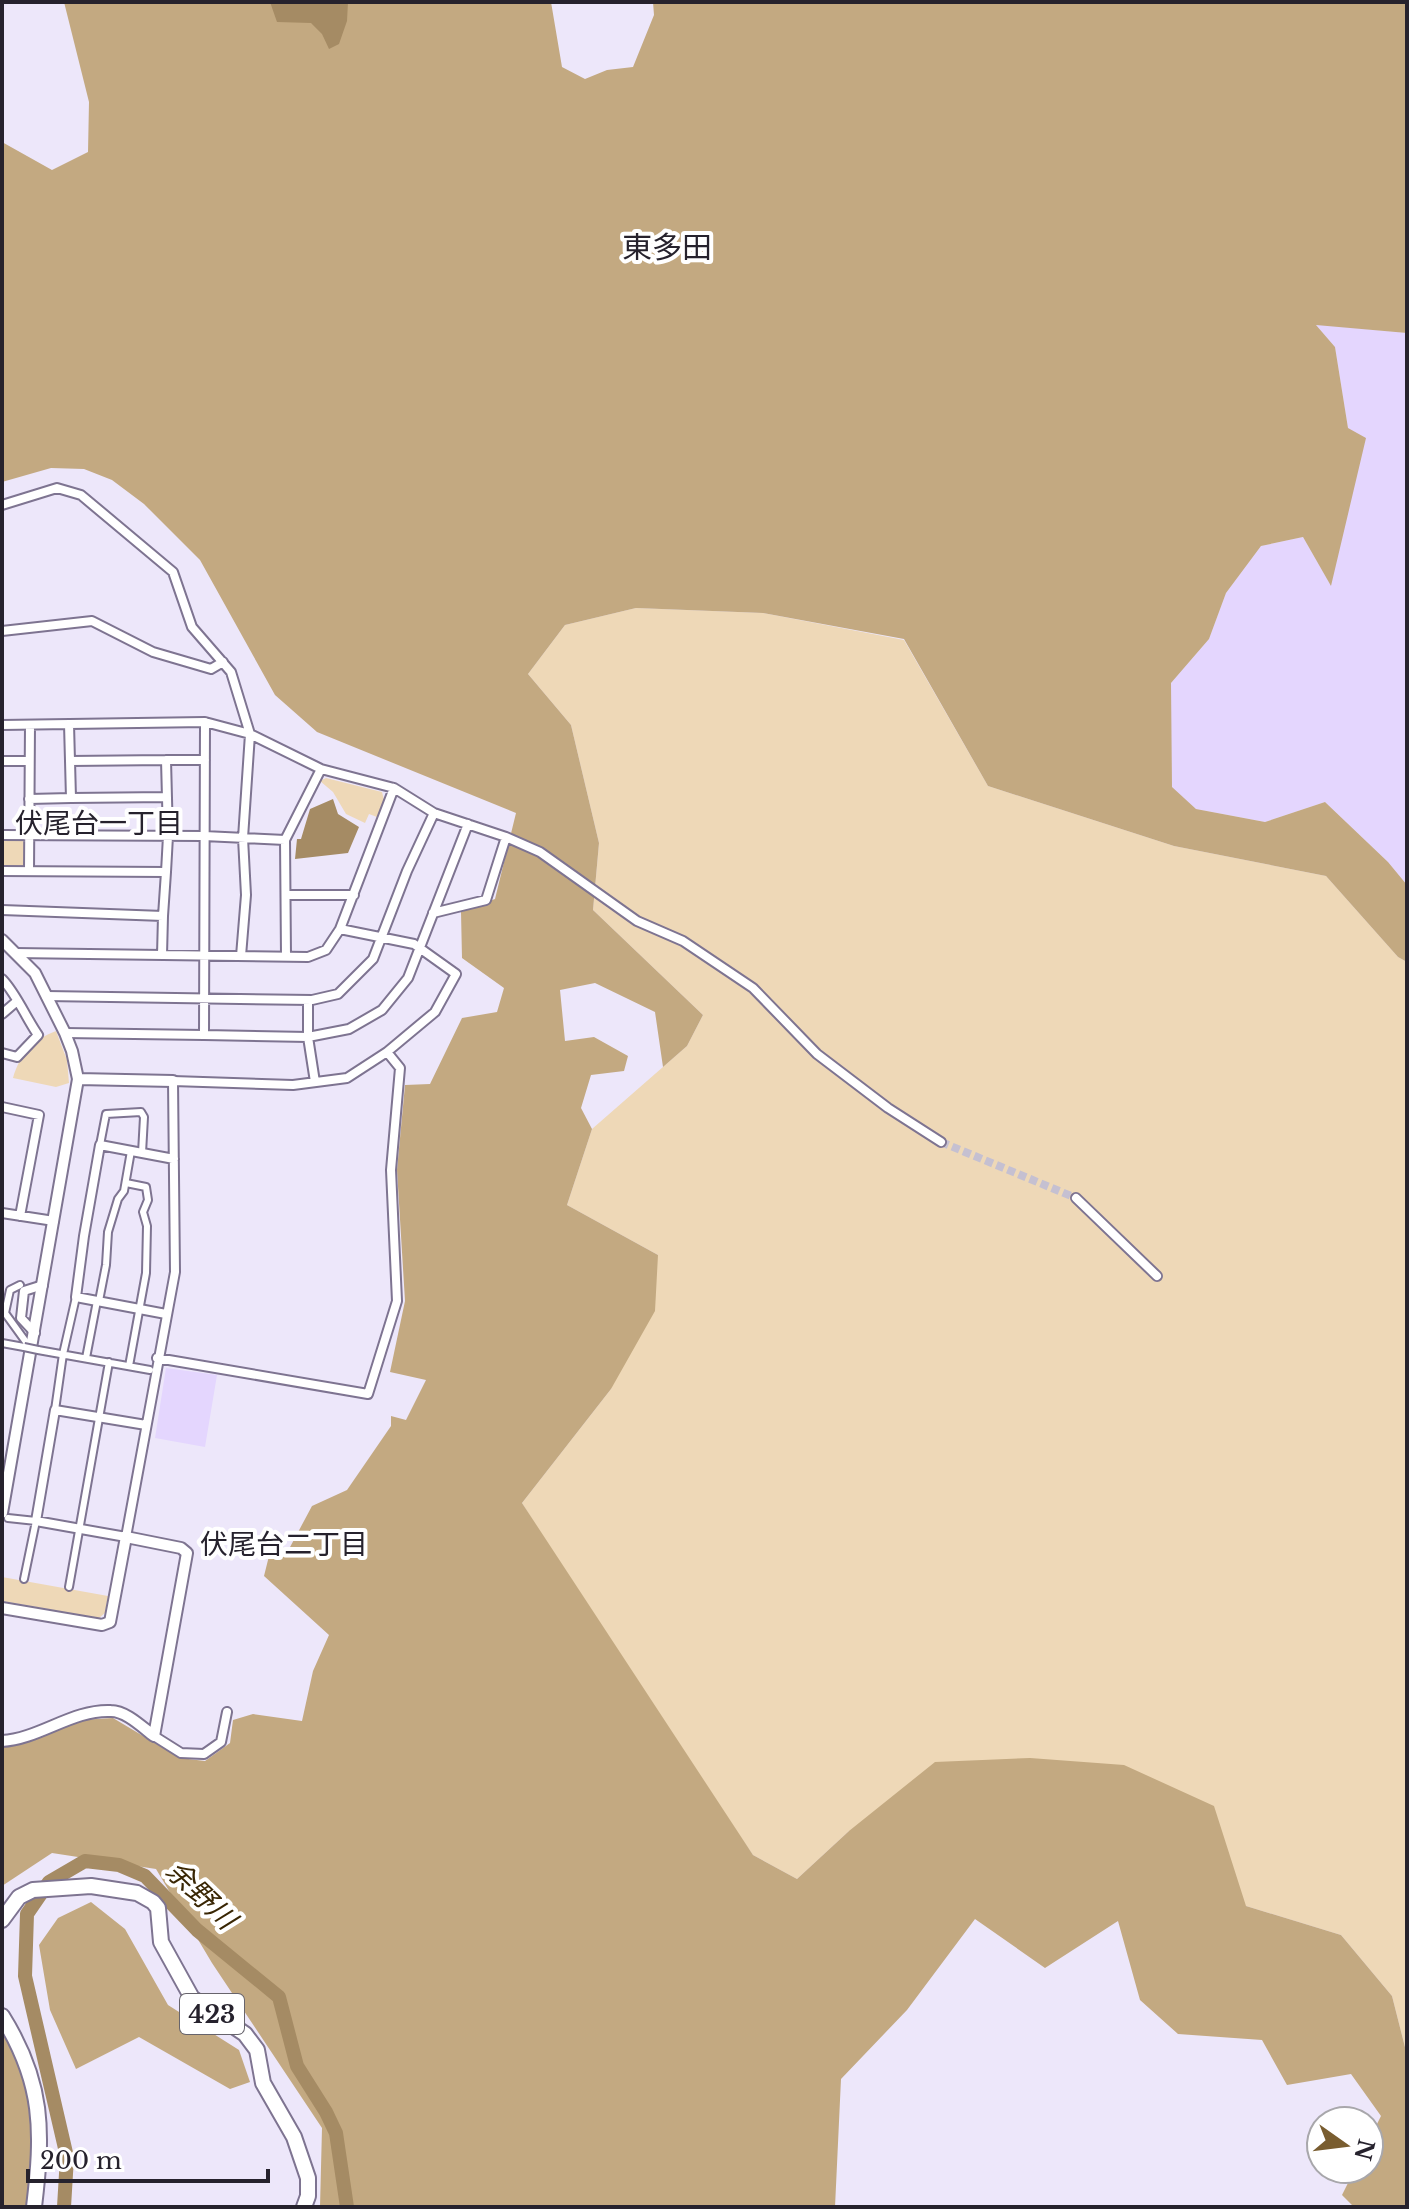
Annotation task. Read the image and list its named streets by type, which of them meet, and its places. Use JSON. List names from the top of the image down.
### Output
{
  "streets": {
    "highway": ["423"]
  },
  "districts": ["東多田", "伏尾台一丁目", "伏尾台二丁目"],
  "water": ["余野川"],
  "scale_bar": "200 m",
  "north": "right"
}
